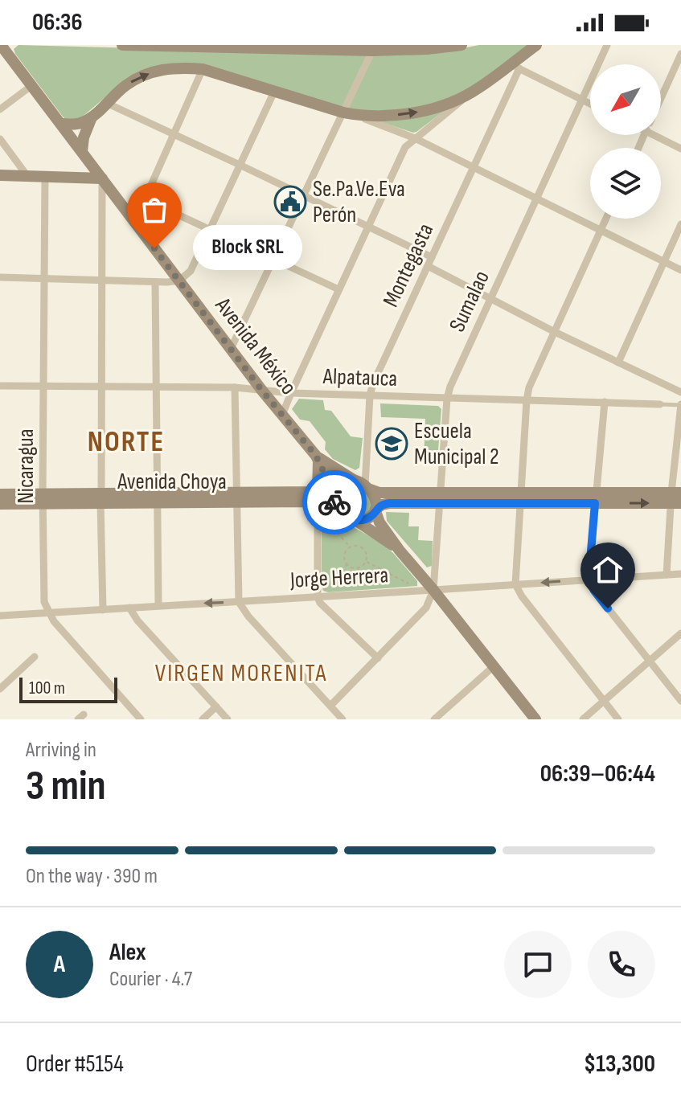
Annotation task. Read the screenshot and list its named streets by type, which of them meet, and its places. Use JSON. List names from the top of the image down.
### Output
{
  "streets": {
    "main road": ["Avenida México", "Avenida Choya"],
    "street": [
      "Montegasta",
      "Sumalao",
      "Alpatauca",
      "Nicaragua",
      "Jorge Herrera"
    ]
  },
  "crossings": [
    ["Montegasta", "Avenida México"],
    ["Montegasta", "Alpatauca"],
    ["Montegasta", "Avenida Choya"],
    ["Sumalao", "Alpatauca"],
    ["Sumalao", "Jorge Herrera"],
    ["Avenida México", "Alpatauca"],
    ["Avenida México", "Avenida Choya"],
    ["Alpatauca", "Nicaragua"],
    ["Nicaragua", "Avenida Choya"],
    ["Nicaragua", "Jorge Herrera"]
  ],
  "districts": ["NORTE", "VIRGEN MORENITA"],
  "places": {
    "public building": ["Se.Pa.Ve.Eva Perón"],
    "other": ["Block SRL"],
    "school or university": ["Escuela Municipal 2"]
  },
  "scale_bar": "100 m",
  "north": "bottom left",
  "page": {
    "status": "06:36",
    "bubble": "Block SRL",
    "scale": "100 m",
    "heading": ["3 min", "Arriving in", "06:39–06:44"],
    "panel": [
      "Alex",
      "Courier · 4.7",
      "Order #5154",
      "$13,300"
    ],
    "bar": "On the way · 390 m",
    "round": "A"
  }
}
